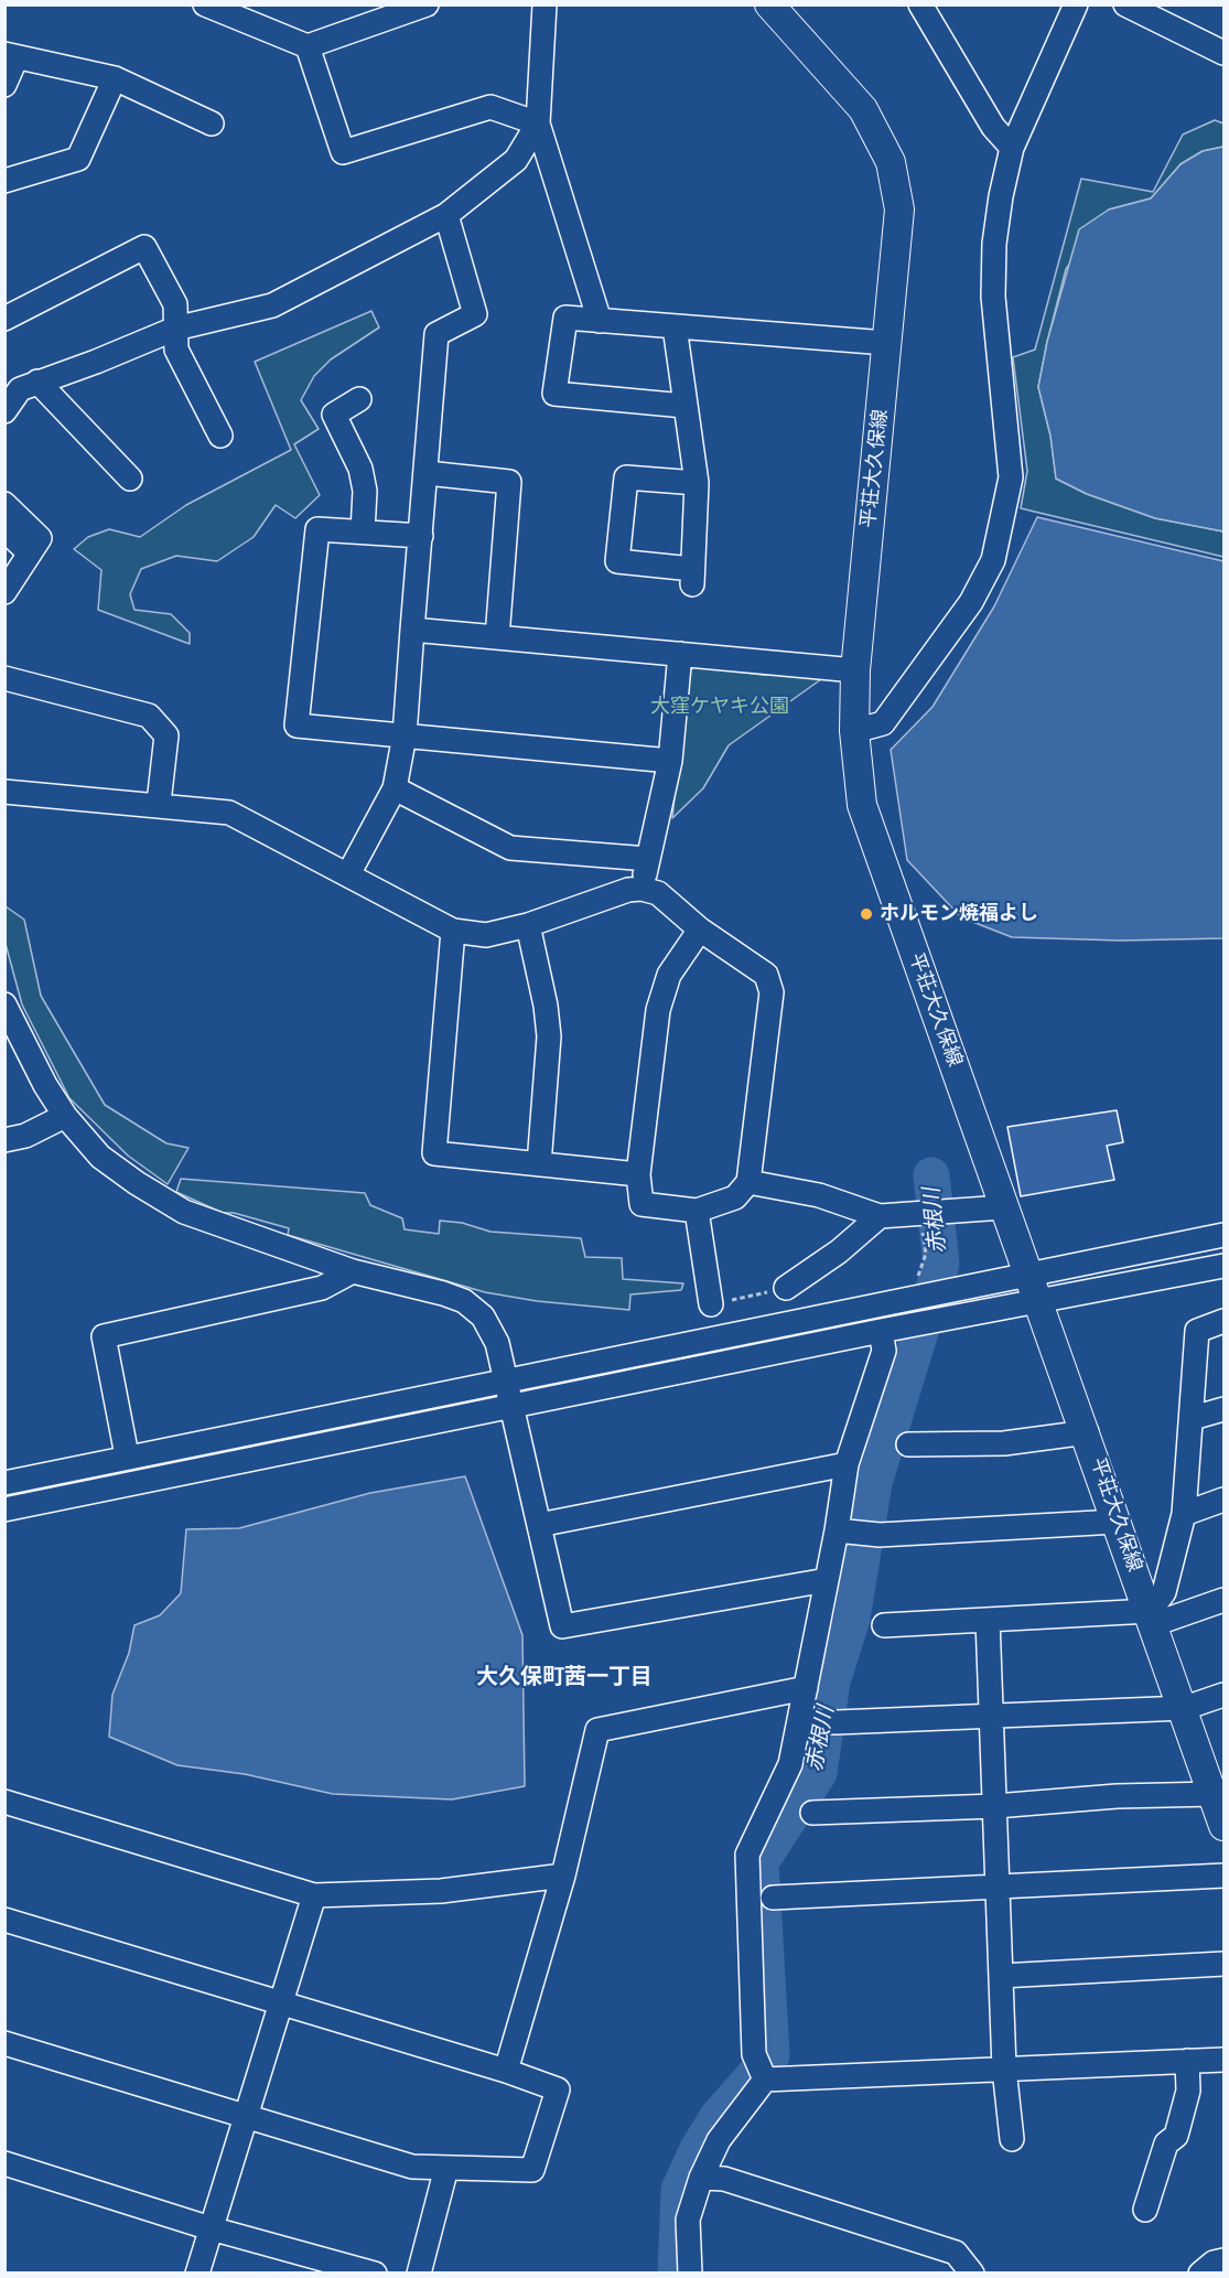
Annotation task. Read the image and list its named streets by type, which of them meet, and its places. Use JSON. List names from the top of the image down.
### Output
{
  "streets": {
    "main road": ["平荘大久保線"]
  },
  "districts": ["大久保町茜一丁目"],
  "water": ["赤根川"],
  "parks": ["大窪ケヤキ公園"],
  "places": ["ホルモン焼福よし"]
}
